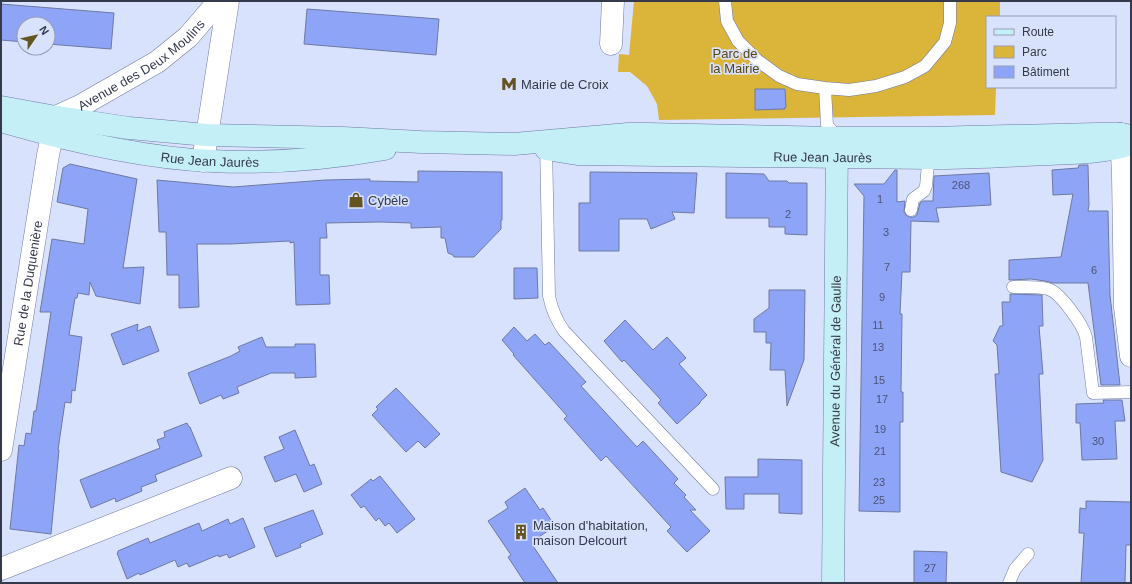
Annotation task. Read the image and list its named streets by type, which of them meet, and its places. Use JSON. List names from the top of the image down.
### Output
{
  "streets": {
    "main road": ["Rue Jean Jaurès", "Avenue du Général de Gaulle"],
    "street": ["Avenue des Deux Moulins", "Rue de la Duquenière"]
  },
  "crossings": [
    ["Avenue des Deux Moulins", "Rue Jean Jaurès"],
    ["Avenue des Deux Moulins", "Rue de la Duquenière"],
    ["Rue Jean Jaurès", "Rue de la Duquenière"],
    ["Rue Jean Jaurès", "Avenue du Général de Gaulle"]
  ],
  "parks": ["Parc de la Mairie"],
  "places": {
    "metro station": ["Mairie de Croix"],
    "shop": ["Cybèle"],
    "building": ["Maison d'habitation, maison Delcourt"]
  },
  "house_numbers": [
    "268",
    "1",
    "2",
    "3",
    "7",
    "6",
    "9",
    "11",
    "13",
    "15",
    "17",
    "19",
    "30",
    "21",
    "23",
    "25",
    "27"
  ],
  "legend": ["Route", "Parc", "Bâtiment"],
  "north": "top right"
}
